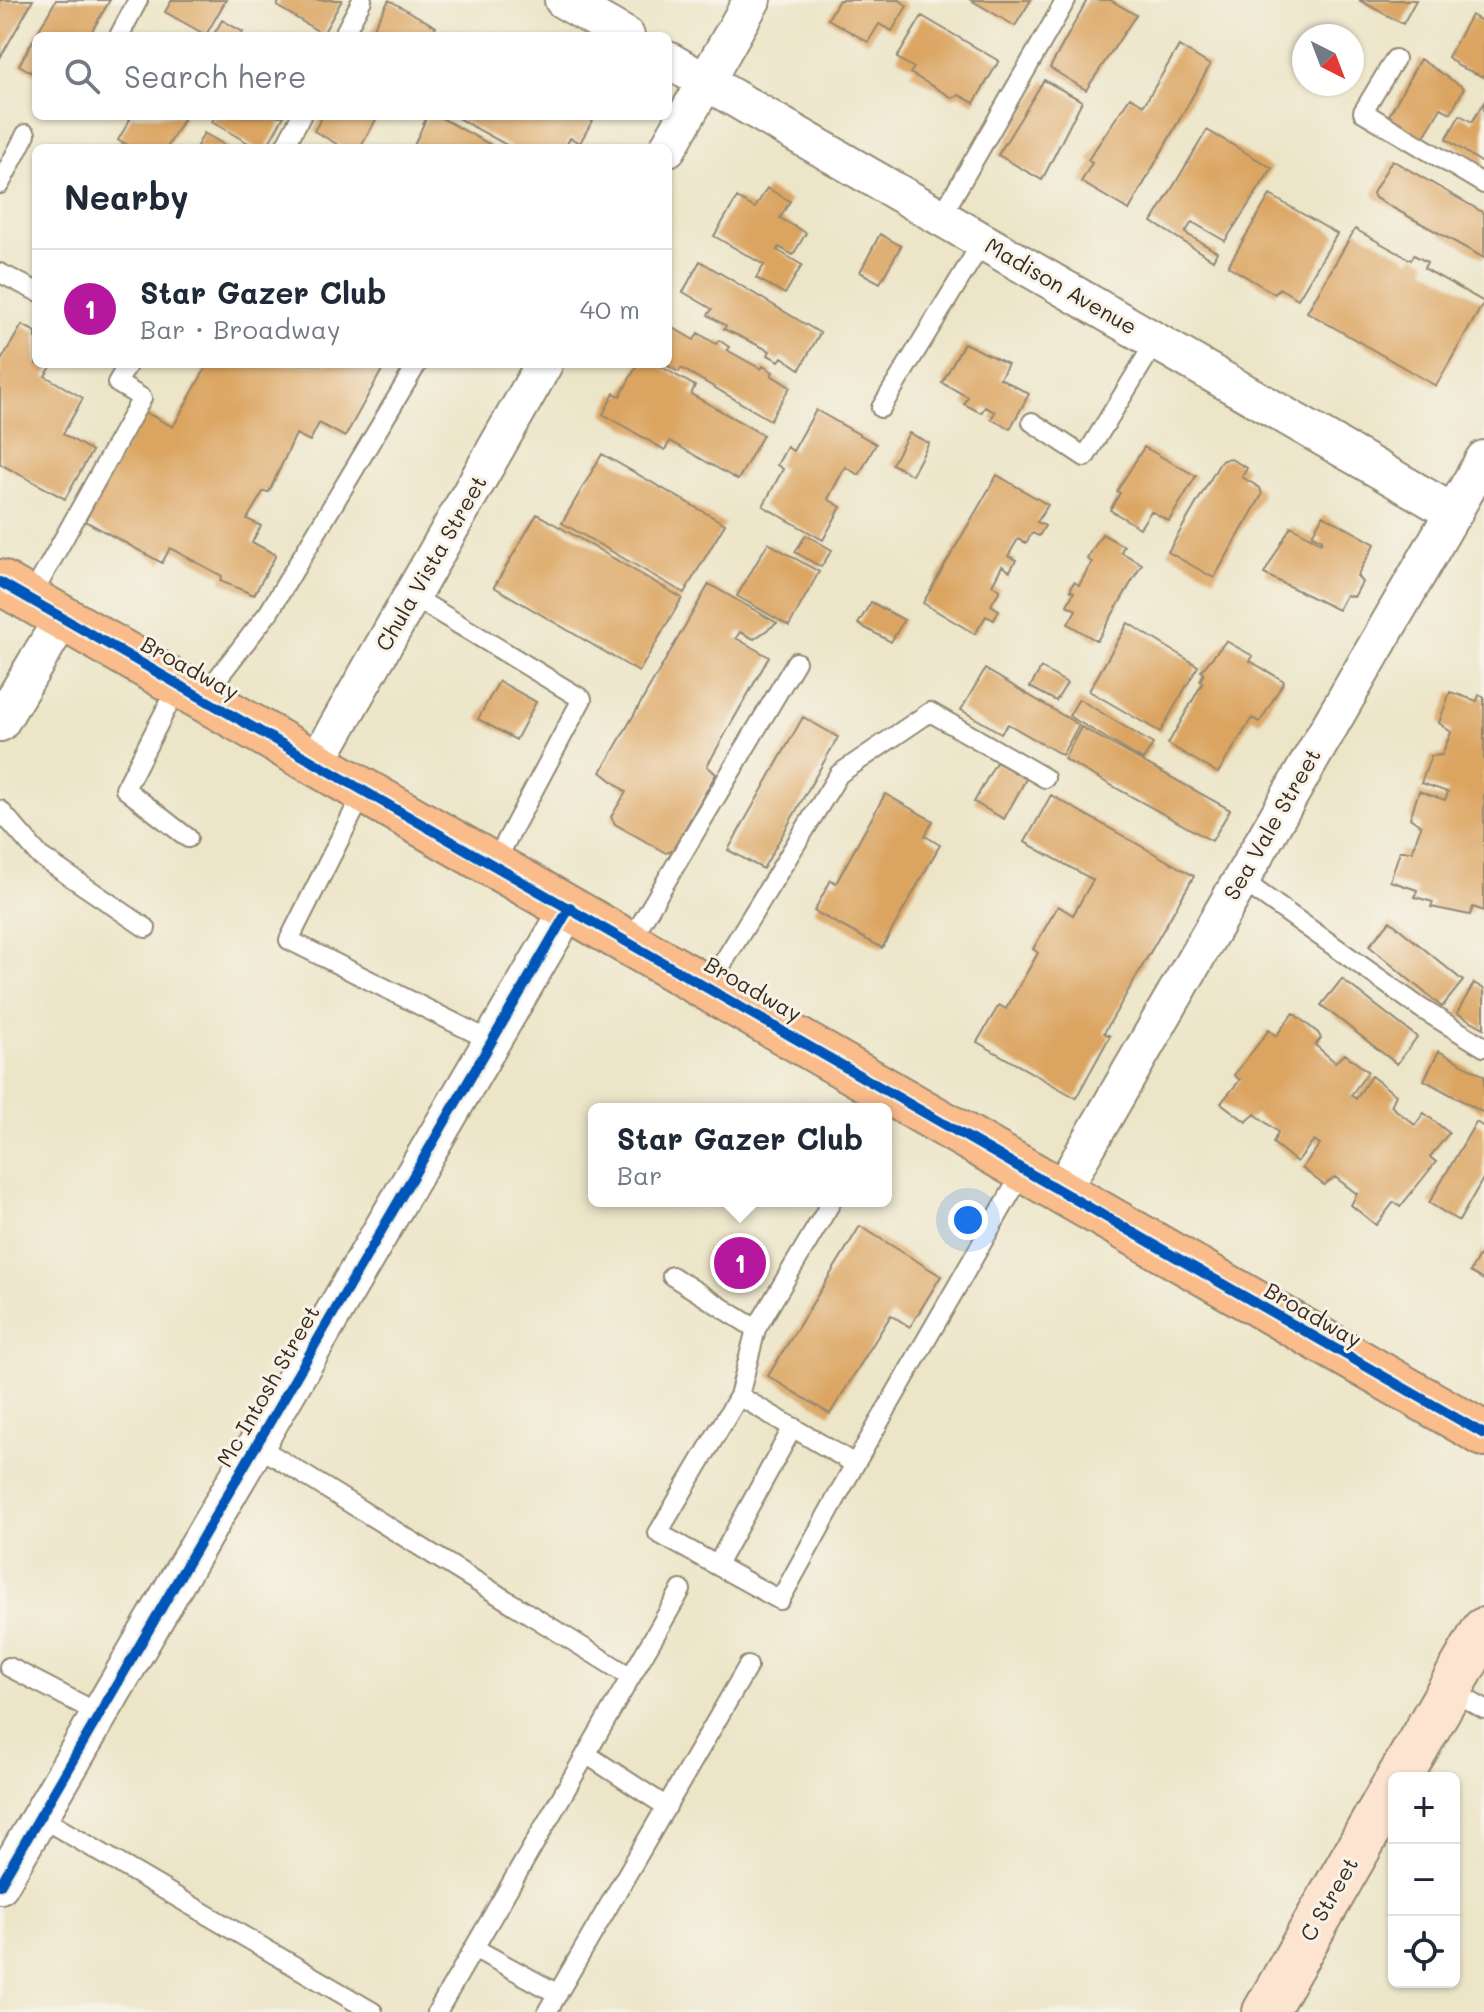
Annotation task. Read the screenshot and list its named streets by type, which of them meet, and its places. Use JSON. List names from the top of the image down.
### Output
{
  "streets": {
    "main road": ["Broadway", "C Street"],
    "street": [
      "Madison Avenue",
      "Chula Vista Street",
      "Sea Vale Street",
      "Mc Intosh Street"
    ]
  },
  "crossings": [
    ["Madison Avenue", "Sea Vale Street"],
    ["Chula Vista Street", "Broadway"],
    ["Broadway", "Sea Vale Street"],
    ["Broadway", "Mc Intosh Street"]
  ],
  "north": "bottom right",
  "page": {
    "search": "Search here",
    "heading": "Nearby",
    "list": [
      {
        "mark": "1",
        "name": "Star Gazer Club",
        "note": "Bar · Broadway",
        "value": "40 m"
      }
    ],
    "popup": ["Star Gazer Club", "Bar"],
    "pins": "1",
    "map_buttons": ["+", "−"]
  }
}
